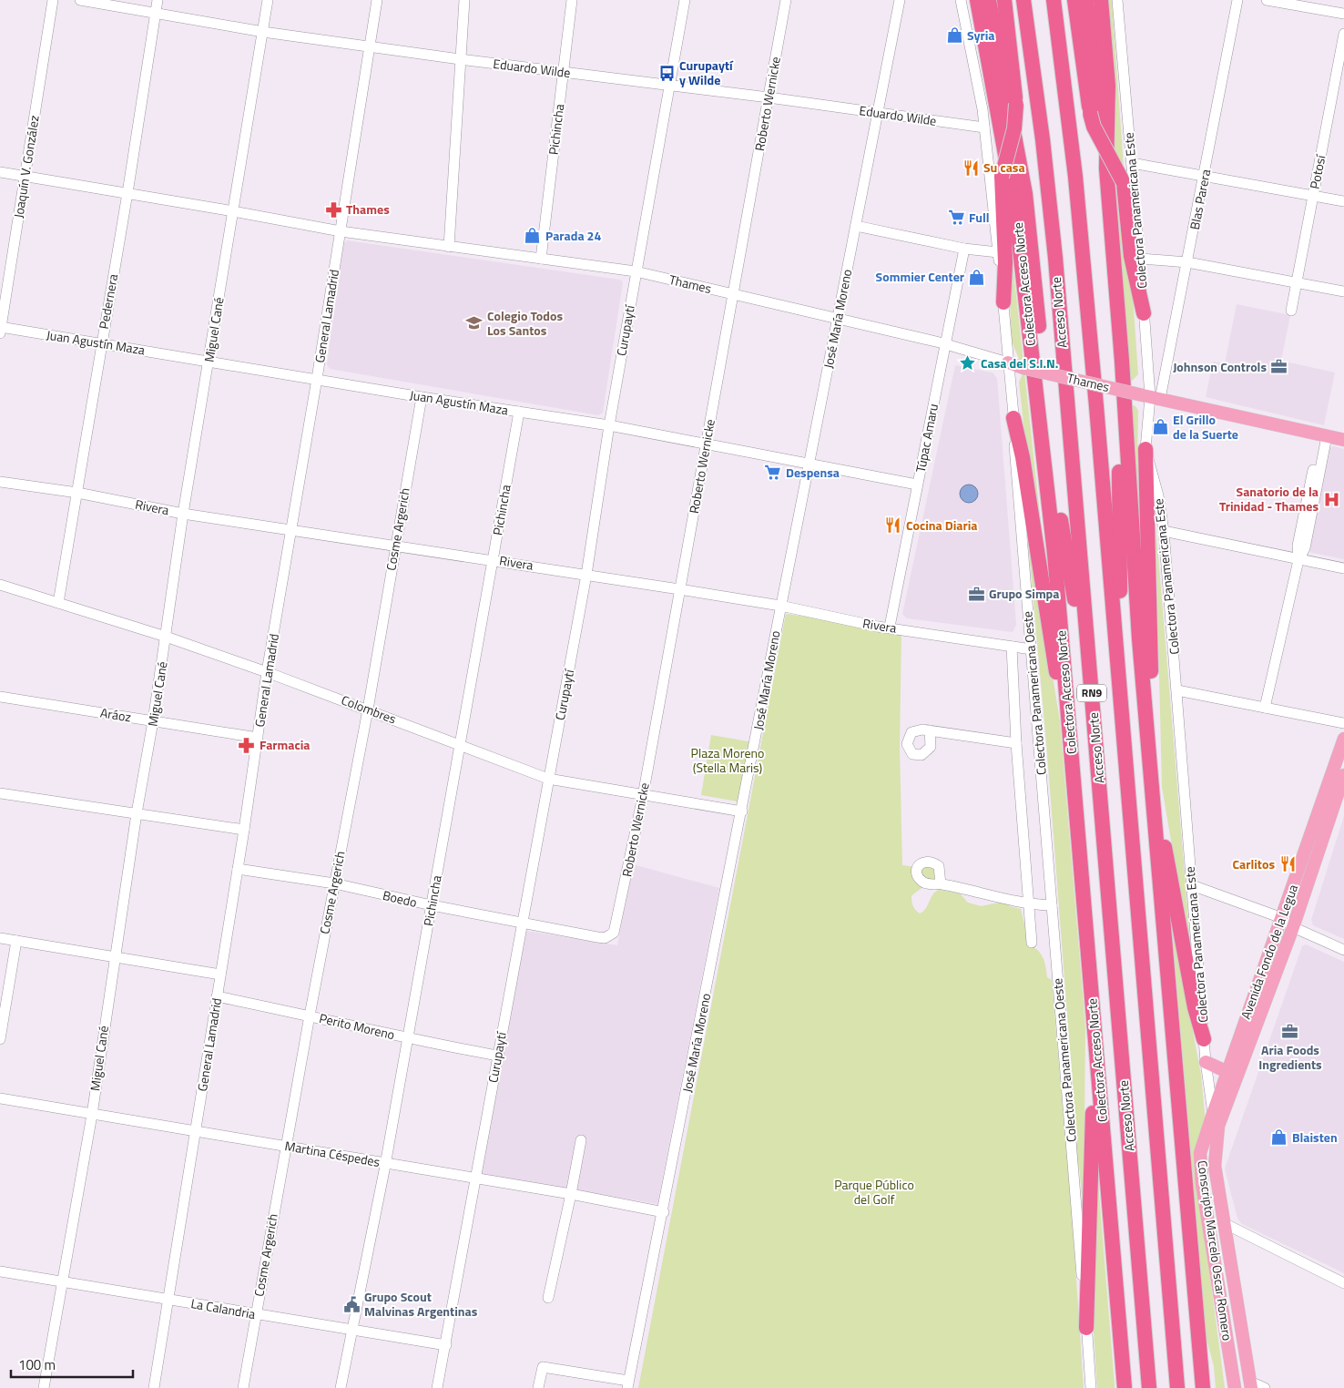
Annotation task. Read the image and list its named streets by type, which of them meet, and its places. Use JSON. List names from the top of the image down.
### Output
{
  "streets": {
    "highway": ["Colectora Acceso Norte", "Acceso Norte", "RN9"],
    "main road": ["Thames", "Avenida Fondo de la Legua", "Conscripto Marcelo Oscar Romero"],
    "street": [
      "Eduardo Wilde",
      "Roberto Wernicke",
      "Pichincha",
      "Joaquín V. González",
      "Potosí",
      "Blas Parera",
      "Colectora Panamericana Este",
      "Pedernera",
      "General Lamadrid",
      "José María Moreno",
      "Miguel Cané",
      "Curupaytí",
      "Juan Agustín Maza",
      "Túpac Amaru",
      "Rivera",
      "Cosme Argerich",
      "Colectora Panamericana Oeste",
      "Colombres",
      "Aráoz",
      "Boedo",
      "Perito Moreno",
      "Martina Céspedes",
      "La Calandria"
    ]
  },
  "crossings": [
    ["Eduardo Wilde", "Roberto Wernicke"],
    ["Eduardo Wilde", "Pichincha"],
    ["Eduardo Wilde", "Pedernera"],
    ["Eduardo Wilde", "General Lamadrid"],
    ["Eduardo Wilde", "José María Moreno"],
    ["Eduardo Wilde", "Miguel Cané"],
    ["Eduardo Wilde", "Curupaytí"],
    ["Eduardo Wilde", "Colectora Panamericana Oeste"],
    ["Roberto Wernicke", "Thames"],
    ["Roberto Wernicke", "Juan Agustín Maza"],
    ["Roberto Wernicke", "Rivera"],
    ["Roberto Wernicke", "Colombres"],
    ["Roberto Wernicke", "Boedo"],
    ["Pichincha", "Thames"],
    ["Pichincha", "Juan Agustín Maza"],
    ["Pichincha", "Rivera"],
    ["Pichincha", "Colombres"],
    ["Pichincha", "Boedo"],
    ["Pichincha", "Perito Moreno"],
    ["Pichincha", "Martina Céspedes"],
    ["Pichincha", "La Calandria"],
    ["Joaquín V. González", "Thames"],
    ["Joaquín V. González", "Juan Agustín Maza"],
    ["Blas Parera", "Colectora Panamericana Este"],
    ["Blas Parera", "Thames"],
    ["Colectora Panamericana Este", "Thames"],
    ["Colectora Panamericana Este", "Avenida Fondo de la Legua"],
    ["Colectora Panamericana Este", "Conscripto Marcelo Oscar Romero"],
    ["Thames", "Pedernera"],
    ["Thames", "General Lamadrid"],
    ["Thames", "José María Moreno"],
    ["Thames", "Miguel Cané"],
    ["Thames", "Curupaytí"],
    ["Thames", "Túpac Amaru"],
    ["Thames", "Colectora Panamericana Oeste"],
    ["Pedernera", "Juan Agustín Maza"],
    ["Pedernera", "Rivera"],
    ["Pedernera", "Colombres"],
    ["General Lamadrid", "Juan Agustín Maza"],
    ["General Lamadrid", "Rivera"],
    ["General Lamadrid", "Colombres"],
    ["General Lamadrid", "Aráoz"],
    ["General Lamadrid", "Boedo"],
    ["General Lamadrid", "Perito Moreno"],
    ["General Lamadrid", "Martina Céspedes"],
    ["General Lamadrid", "La Calandria"],
    ["José María Moreno", "Juan Agustín Maza"],
    ["José María Moreno", "Rivera"],
    ["José María Moreno", "Colombres"],
    ["José María Moreno", "Martina Céspedes"],
    ["Miguel Cané", "Juan Agustín Maza"],
    ["Miguel Cané", "Rivera"],
    ["Miguel Cané", "Colombres"],
    ["Miguel Cané", "Aráoz"],
    ["Miguel Cané", "Martina Céspedes"],
    ["Miguel Cané", "La Calandria"],
    ["Curupaytí", "Juan Agustín Maza"],
    ["Curupaytí", "Rivera"],
    ["Curupaytí", "Colombres"],
    ["Curupaytí", "Boedo"],
    ["Curupaytí", "Perito Moreno"],
    ["Curupaytí", "Martina Céspedes"],
    ["Curupaytí", "La Calandria"],
    ["Juan Agustín Maza", "Túpac Amaru"],
    ["Juan Agustín Maza", "Cosme Argerich"],
    ["Túpac Amaru", "Rivera"],
    ["Rivera", "Cosme Argerich"],
    ["Rivera", "Colectora Panamericana Oeste"],
    ["Cosme Argerich", "Colombres"],
    ["Cosme Argerich", "Boedo"],
    ["Cosme Argerich", "Perito Moreno"],
    ["Cosme Argerich", "Martina Céspedes"],
    ["Cosme Argerich", "La Calandria"],
    ["Avenida Fondo de la Legua", "Conscripto Marcelo Oscar Romero"]
  ],
  "parks": ["Plaza Moreno (Stella Maris)", "Parque Público del Golf"],
  "places": {
    "shop": [
      "Syria",
      "Parada 24",
      "Sommier Center",
      "El Grillo de la Suerte",
      "Blaisten"
    ],
    "bus stop": ["Curupaytí y Wilde"],
    "restaurant": ["Su casa", "Cocina Diaria", "Carlitos"],
    "pharmacy": ["Thames", "Farmacia"],
    "supermarket": ["Full", "Despensa"],
    "school or university": ["Colegio Todos Los Santos"],
    "place": ["Casa del S.I.N."],
    "office": ["Johnson Controls", "Grupo Simpa", "Aria Foods Ingredients"],
    "hospital": ["Sanatorio de la Trinidad - Thames"],
    "public building": ["Grupo Scout Malvinas Argentinas"]
  },
  "scale_bar": "100 m"
}
